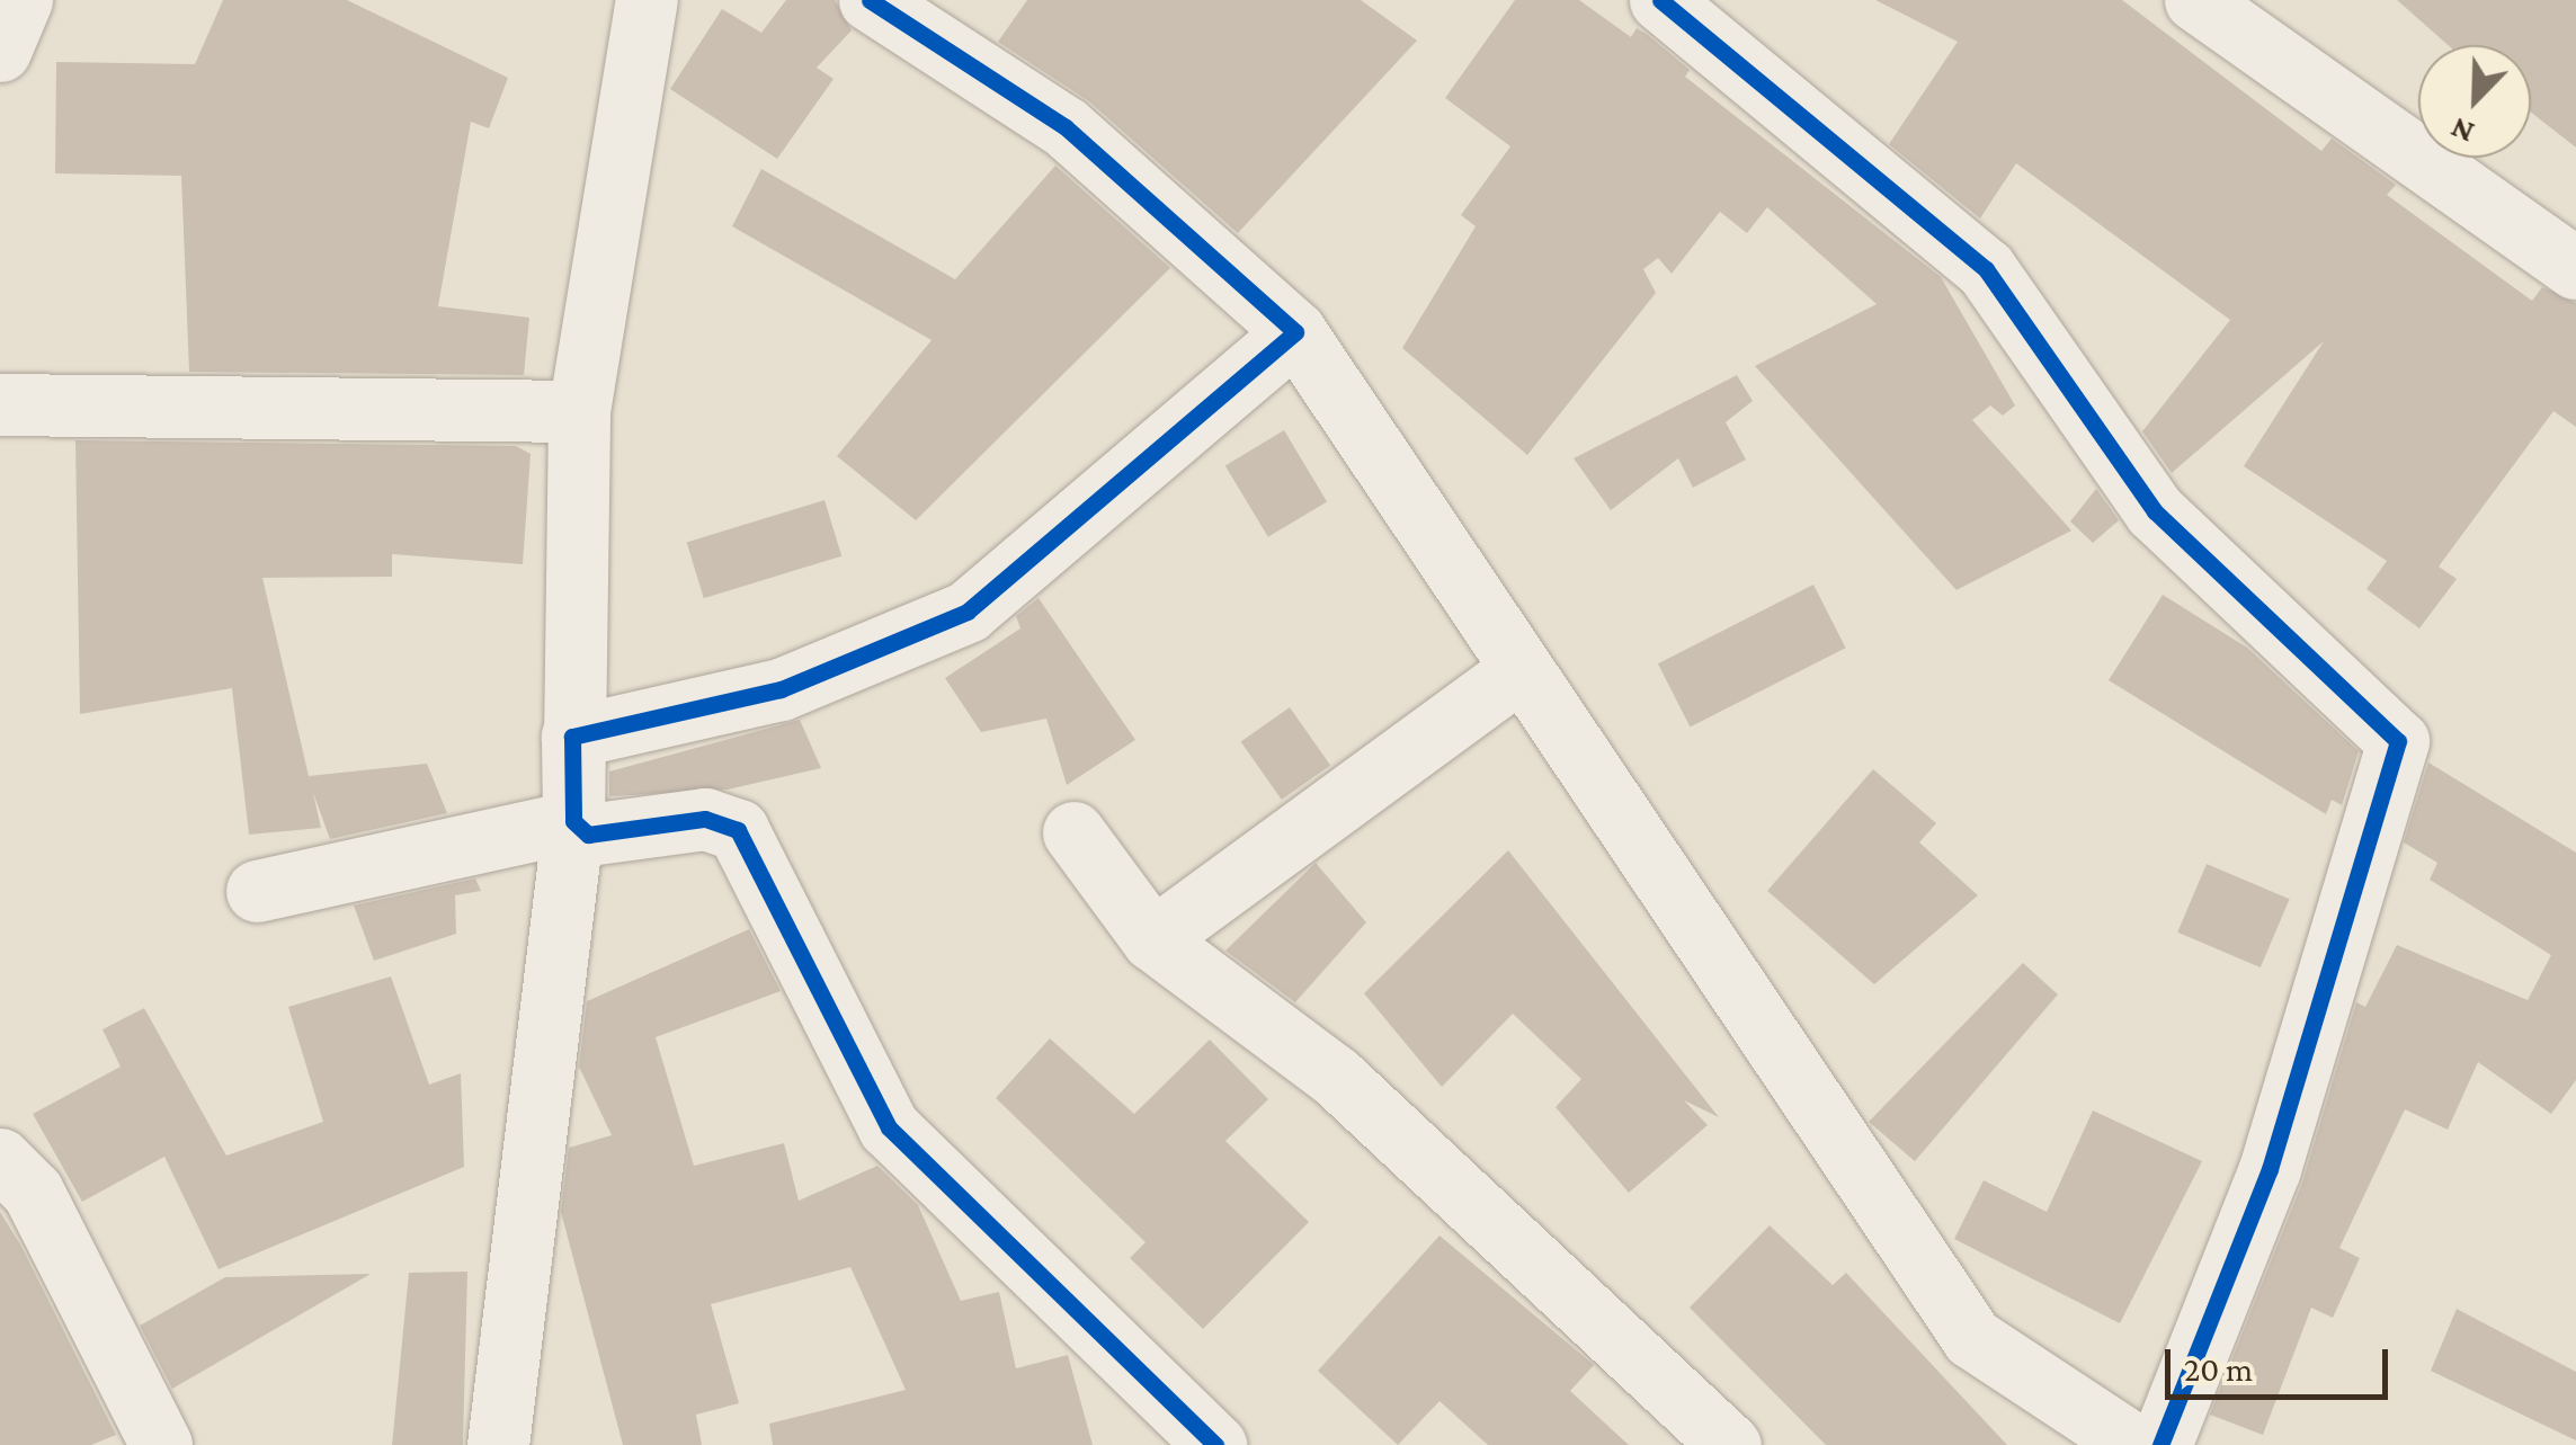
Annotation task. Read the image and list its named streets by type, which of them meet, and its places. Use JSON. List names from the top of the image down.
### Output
{
  "scale_bar": "20 m",
  "north": "bottom left"
}
